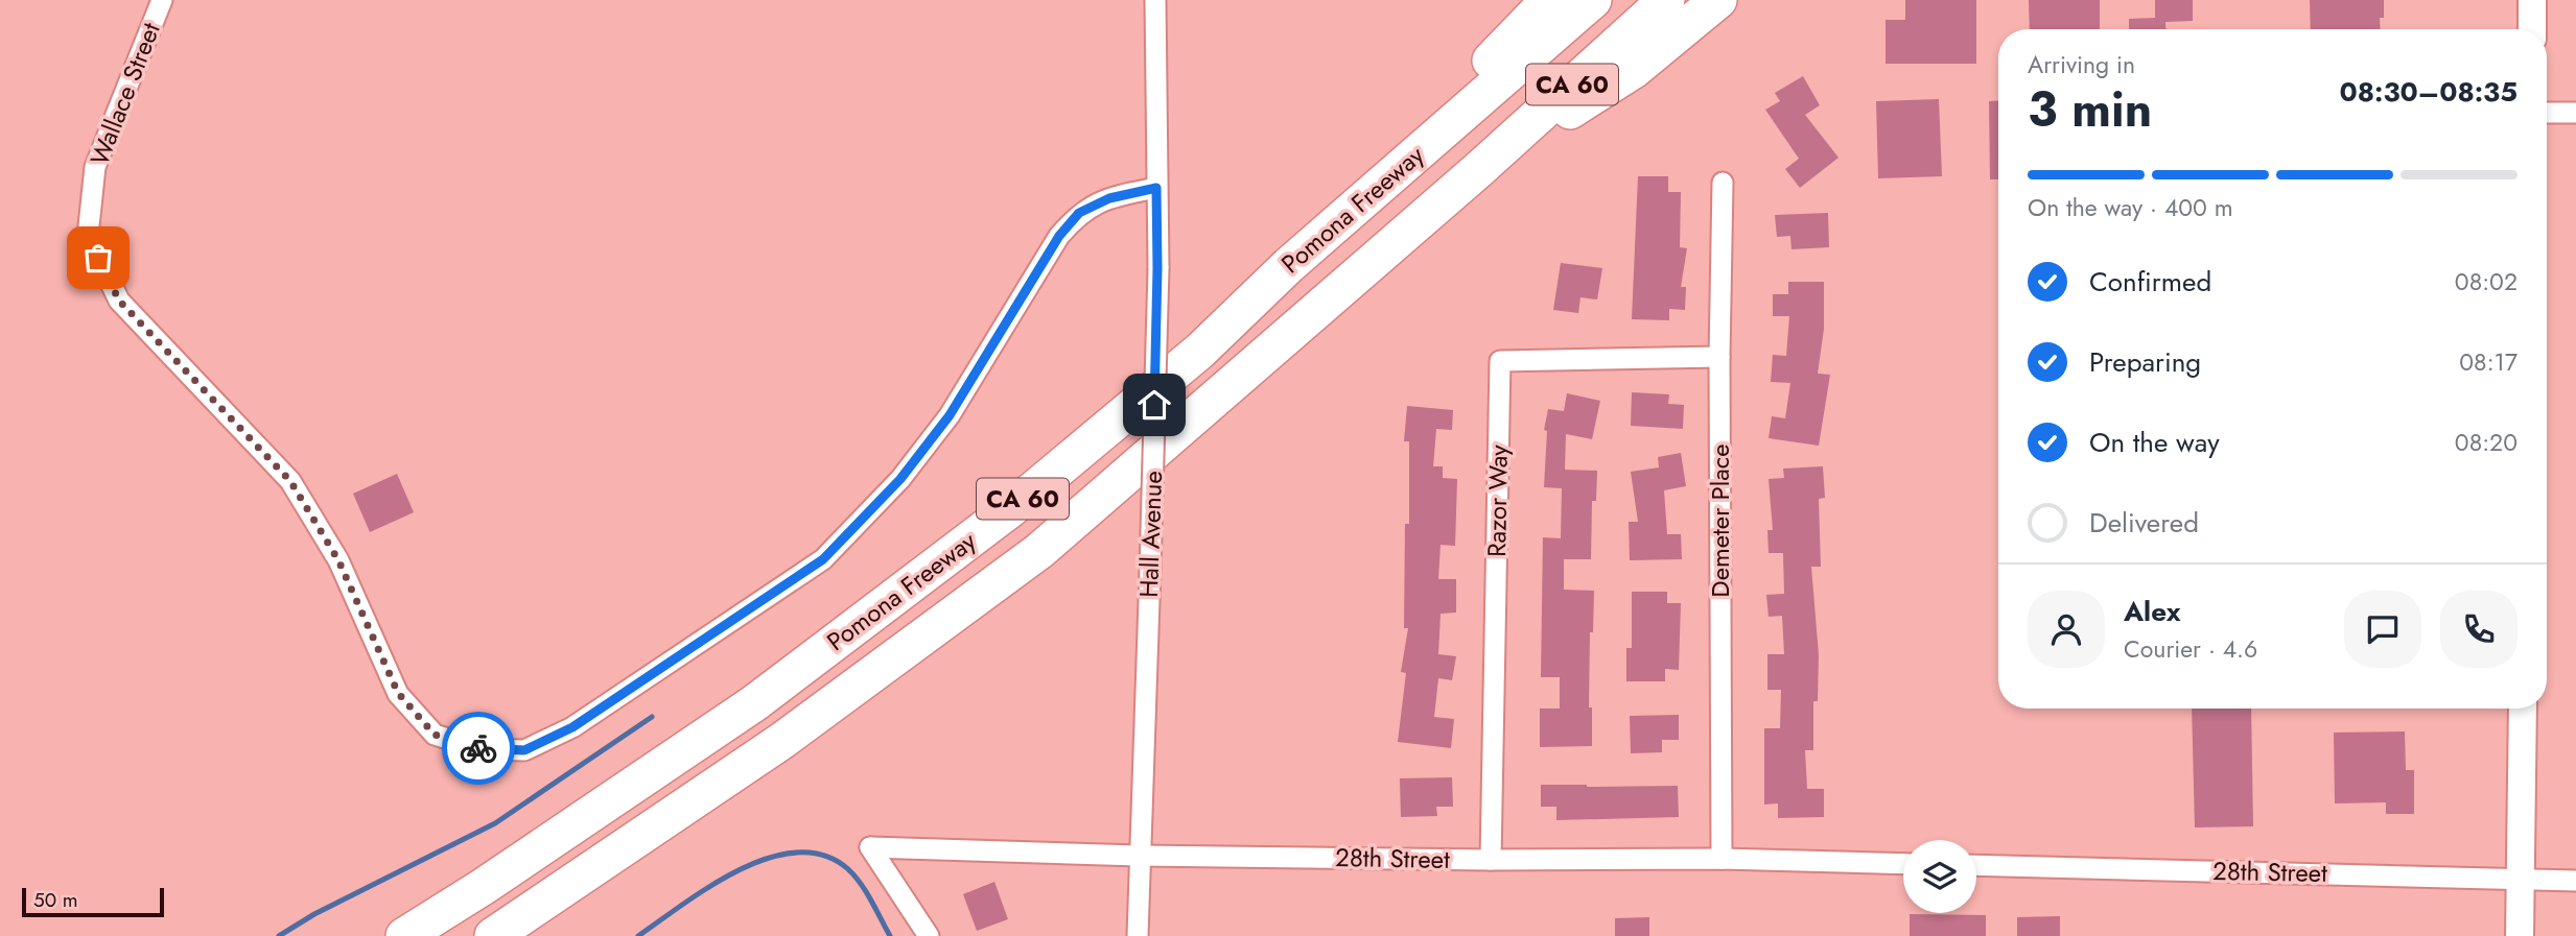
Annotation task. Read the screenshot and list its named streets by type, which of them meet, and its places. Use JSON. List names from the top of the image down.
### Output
{
  "streets": {
    "highway": ["CA 60", "Pomona Freeway"],
    "street": [
      "Wallace Street",
      "Razor Way",
      "Demeter Place",
      "Hall Avenue",
      "28th Street"
    ]
  },
  "crossings": [
    ["Wallace Street", "Hall Avenue"],
    ["Razor Way", "Demeter Place"],
    ["Razor Way", "28th Street"],
    ["Demeter Place", "28th Street"],
    ["Hall Avenue", "28th Street"]
  ],
  "scale_bar": "50 m",
  "page": {
    "heading": ["3 min", "Arriving in", "08:30–08:35"],
    "panel": ["Alex", "Courier · 4.6"],
    "bar": "On the way · 400 m",
    "list": [
      ["Confirmed", "08:02"],
      ["Preparing", "08:17"],
      ["On the way", "08:20"],
      "Delivered"
    ],
    "scale": "50 m"
  }
}
